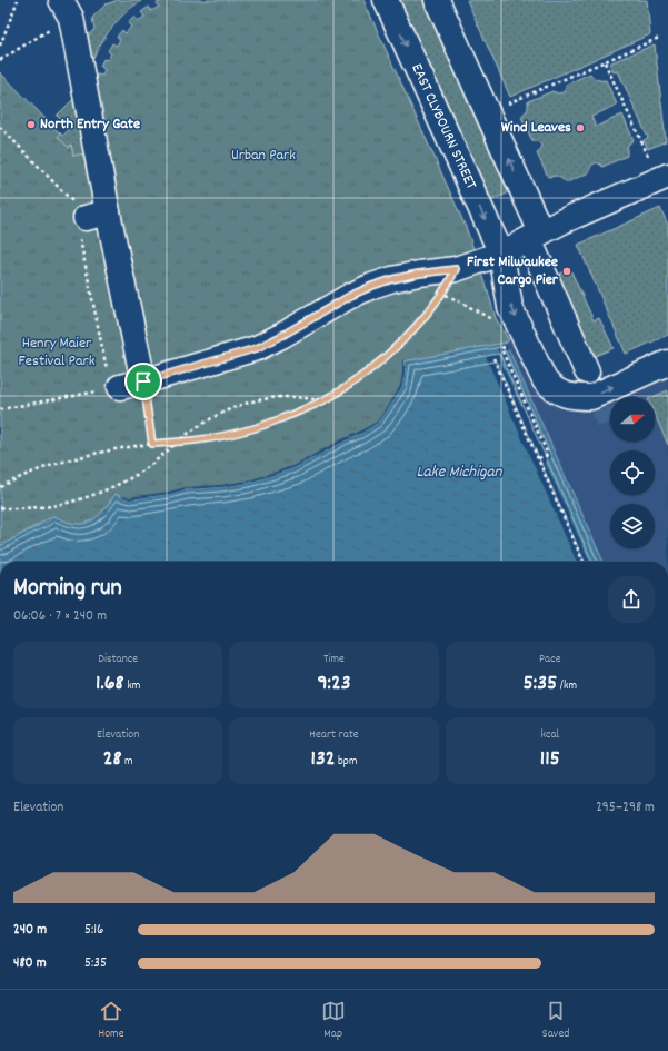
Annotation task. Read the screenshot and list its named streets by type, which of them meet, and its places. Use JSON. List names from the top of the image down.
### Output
{
  "streets": {
    "street": ["EAST CLYBOURN STREET"]
  },
  "water": ["Lake Michigan"],
  "parks": ["Urban Park", "Henry Maier Festival Park"],
  "places": ["North Entry Gate", "Wind Leaves", "First Milwaukee Cargo Pier"],
  "north": "right",
  "page": {
    "heading": ["Morning run", "06:06 · 7 × 240 m"],
    "stats": [
      ["Distance", "1.68 km"],
      ["Time", "9:23"],
      ["Pace", "5:35 /km"],
      ["Elevation", "28 m"],
      ["Heart rate", "132 bpm"],
      ["kcal", "115"]
    ],
    "chart": ["Elevation", "295–298 m"],
    "list": [
      {
        "name": "240 m",
        "note": "5:16"
      },
      {
        "name": "480 m",
        "note": "5:35"
      }
    ],
    "tabs": ["Home", "Map", "Saved"]
  }
}
